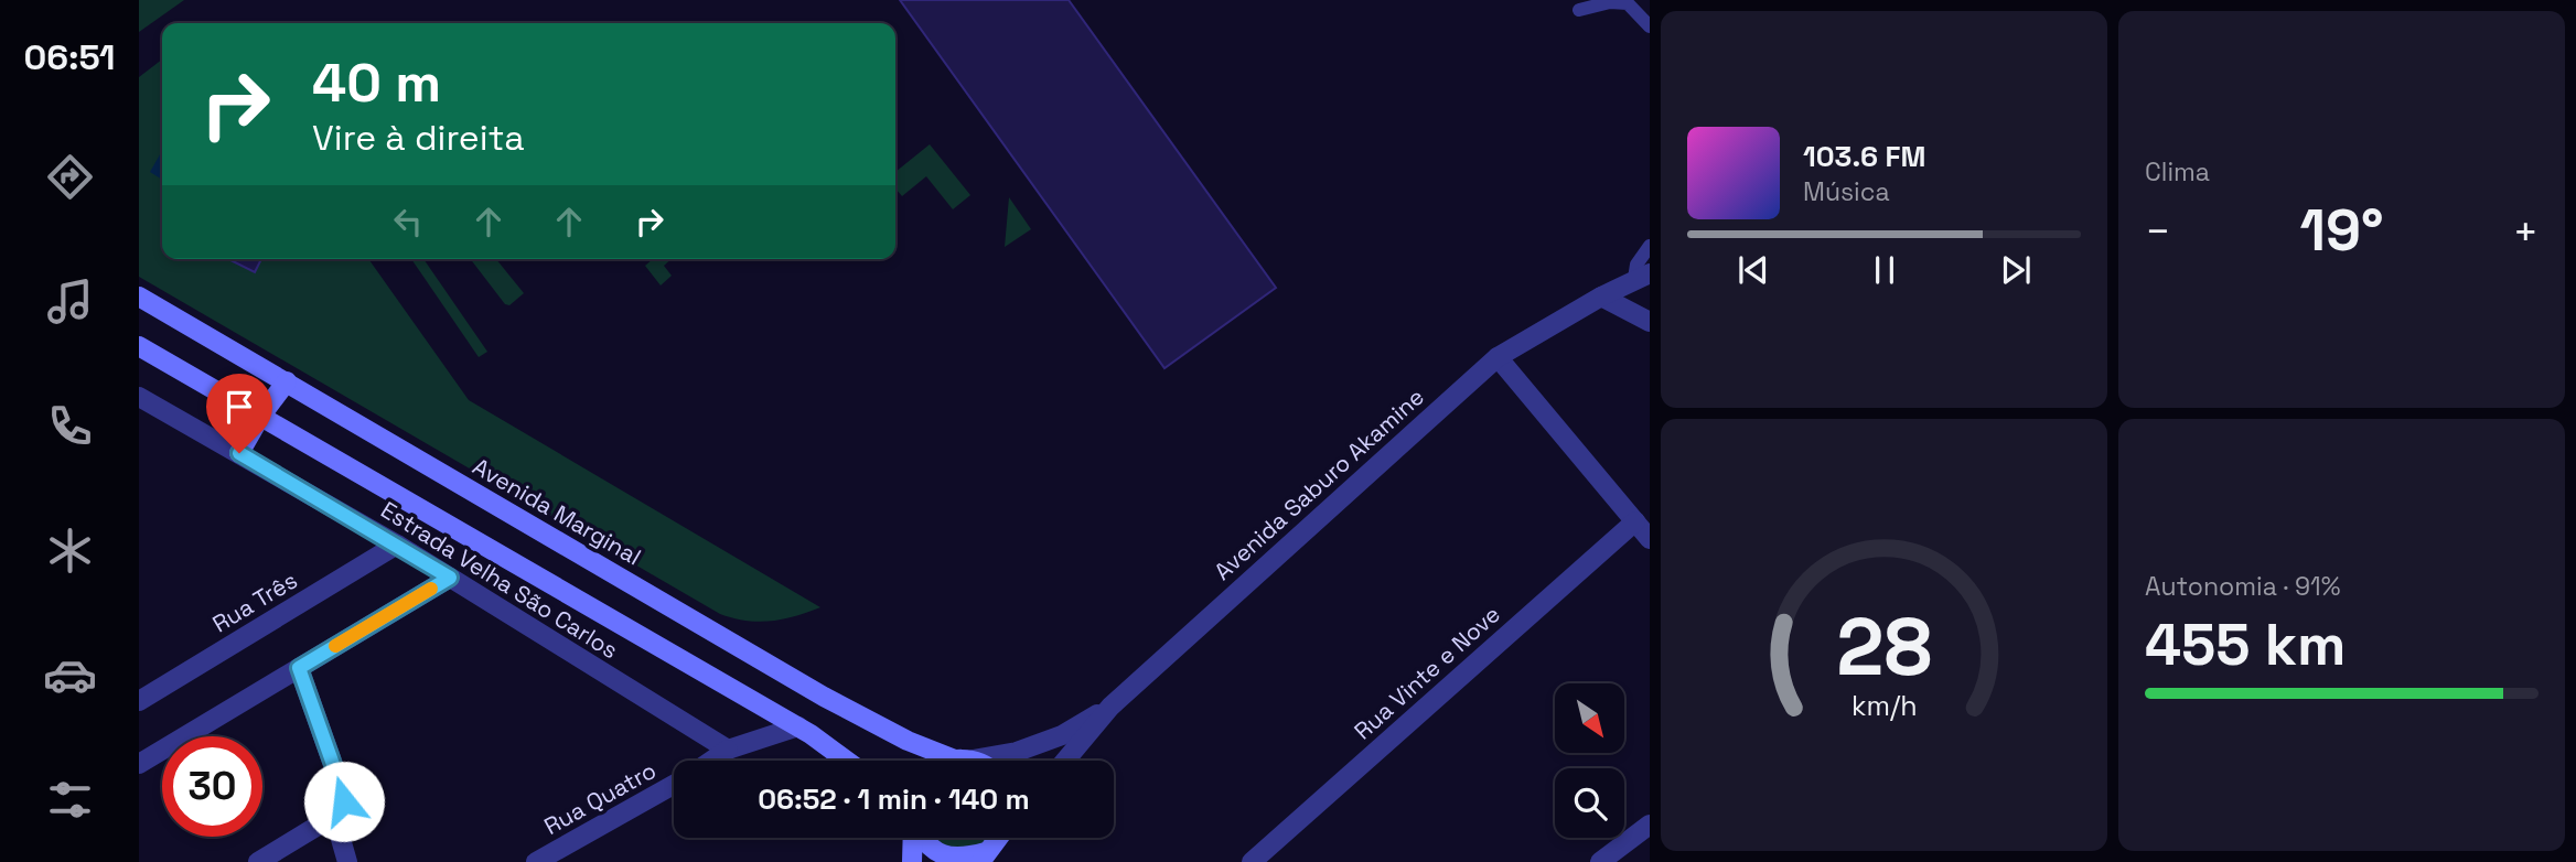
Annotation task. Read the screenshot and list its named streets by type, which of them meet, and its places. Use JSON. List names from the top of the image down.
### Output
{
  "streets": {
    "street": [
      "Avenida Saburo Akamine",
      "Avenida Marginal",
      "Estrada Velha São Carlos",
      "Rua Três",
      "Rua Vinte e Nove",
      "Rua Quatro"
    ]
  },
  "crossings": [
    ["Estrada Velha São Carlos", "Rua Três"],
    ["Estrada Velha São Carlos", "Rua Quatro"]
  ],
  "north": "bottom right",
  "page": {
    "tabs": "06:51",
    "tile": [
      "Clima",
      ["Autonomia · 91%", "455 km"]
    ],
    "turn": ["40 m", "Vire à direita"],
    "song": ["103.6 FM", "Música"],
    "heat": ["−", "19°", "+"],
    "limit": "30",
    "trip": "06:52 · 1 min · 140 m",
    "gauge": ["28", "km/h"]
  }
}
